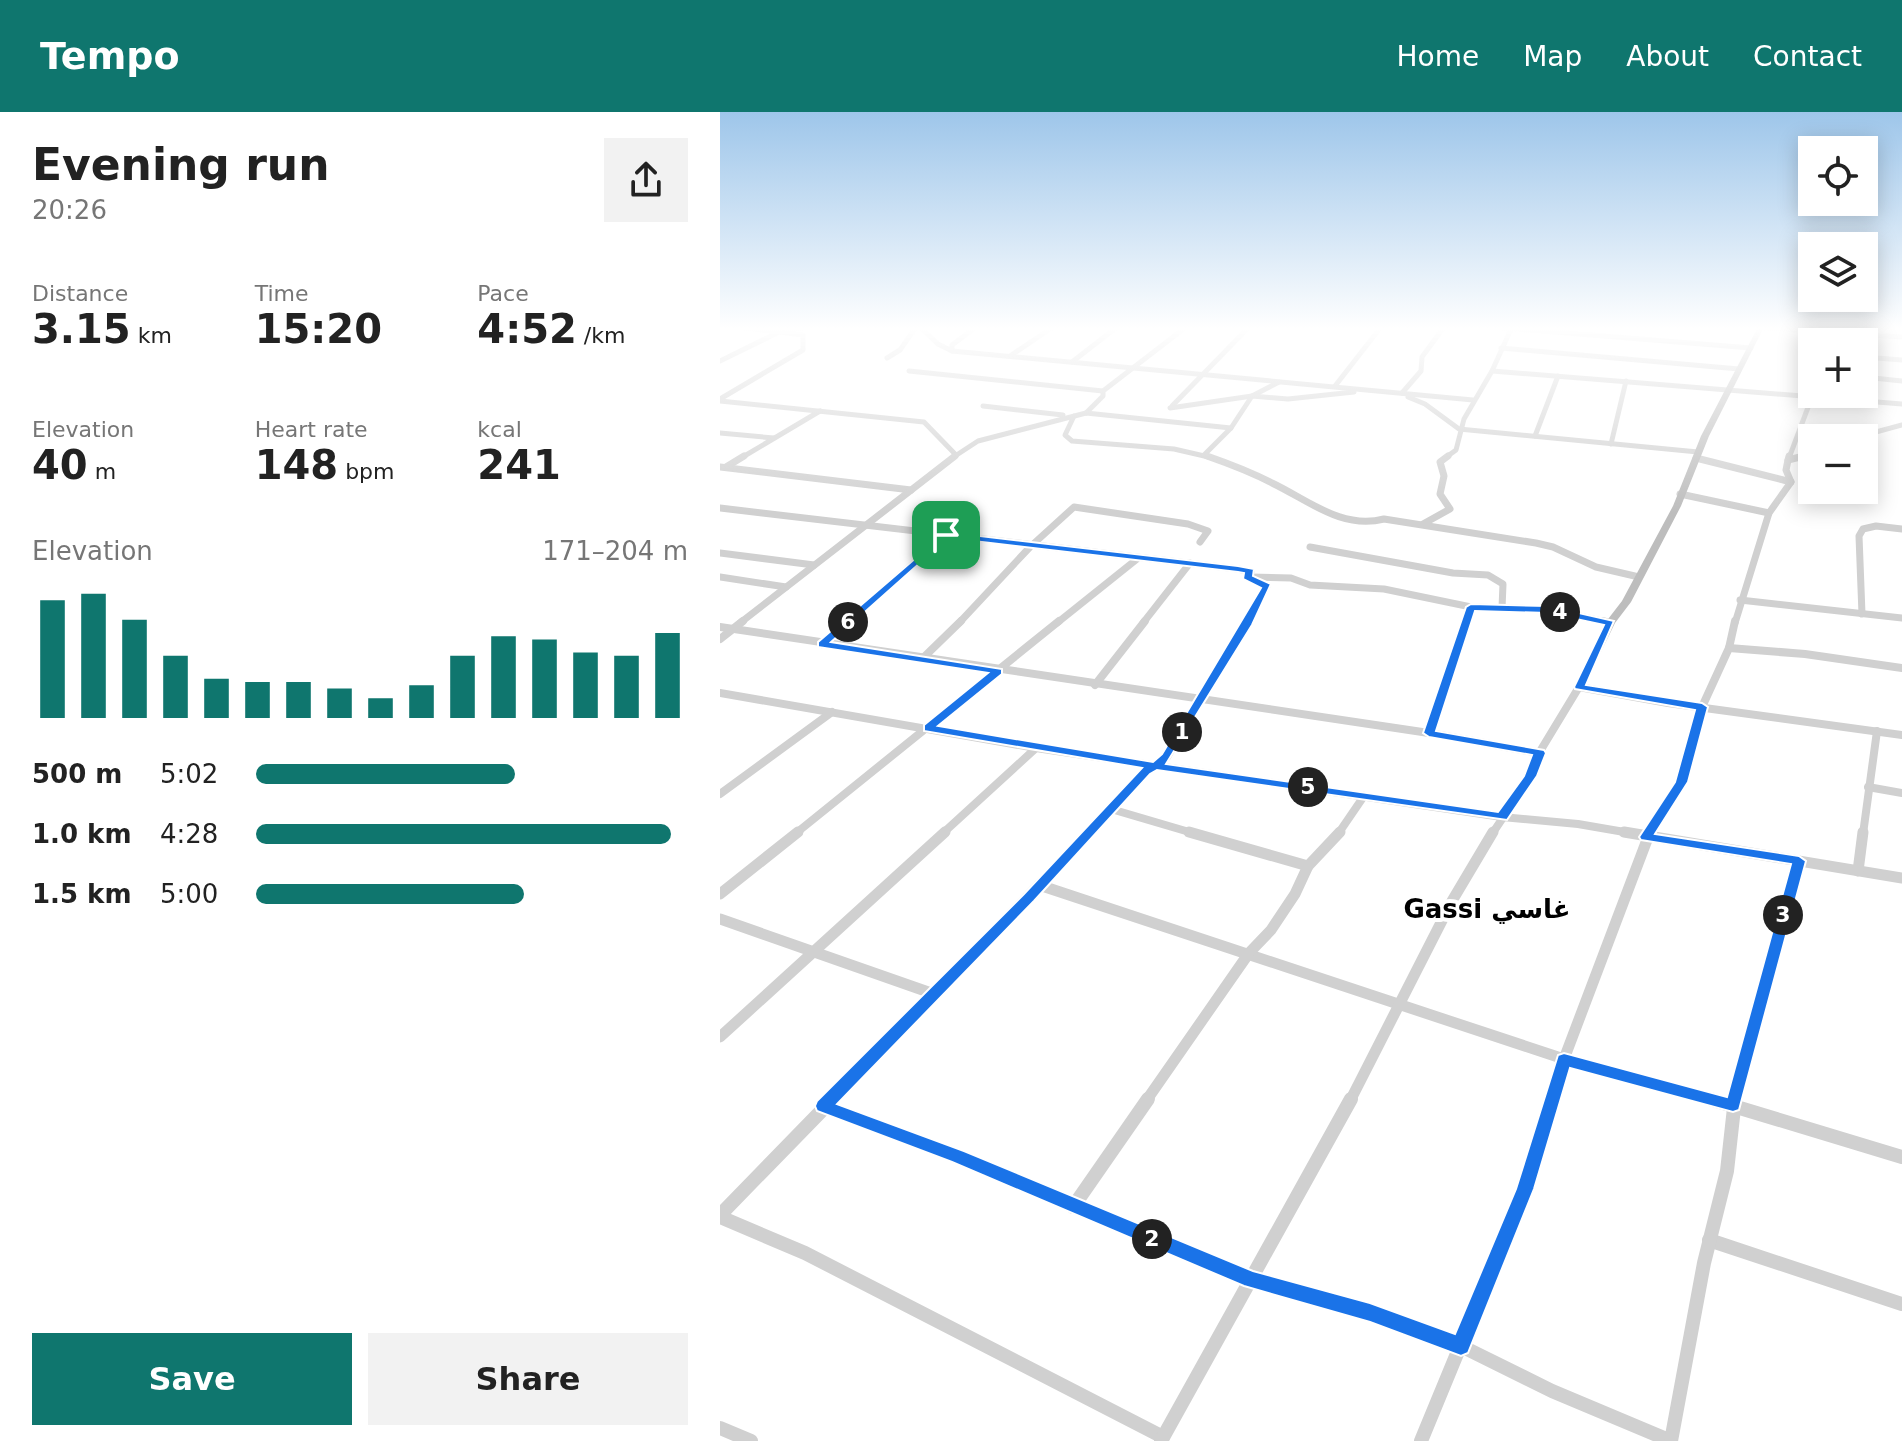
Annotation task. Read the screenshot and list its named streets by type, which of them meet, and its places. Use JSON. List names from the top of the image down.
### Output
{
  "districts": ["Gassi غاسي"],
  "page": {
    "header": "Tempo",
    "nav": [
      "Home",
      "Map",
      "About",
      "Contact"
    ],
    "heading": ["Evening run", "20:26"],
    "map_buttons": ["+", "−"],
    "stats": [
      ["Distance", "3.15 km"],
      ["Time", "15:20"],
      ["Pace", "4:52 /km"],
      ["Elevation", "40 m"],
      ["Heart rate", "148 bpm"],
      ["kcal", "241"]
    ],
    "chart": ["Elevation", "171–204 m"],
    "pins": [
      "4",
      "6",
      "1",
      "5",
      "3",
      "2"
    ],
    "list": [
      {
        "name": "500 m",
        "note": "5:02"
      },
      {
        "name": "1.0 km",
        "note": "4:28"
      },
      {
        "name": "1.5 km",
        "note": "5:00"
      }
    ],
    "buttons": ["Save", "Share"]
  }
}
